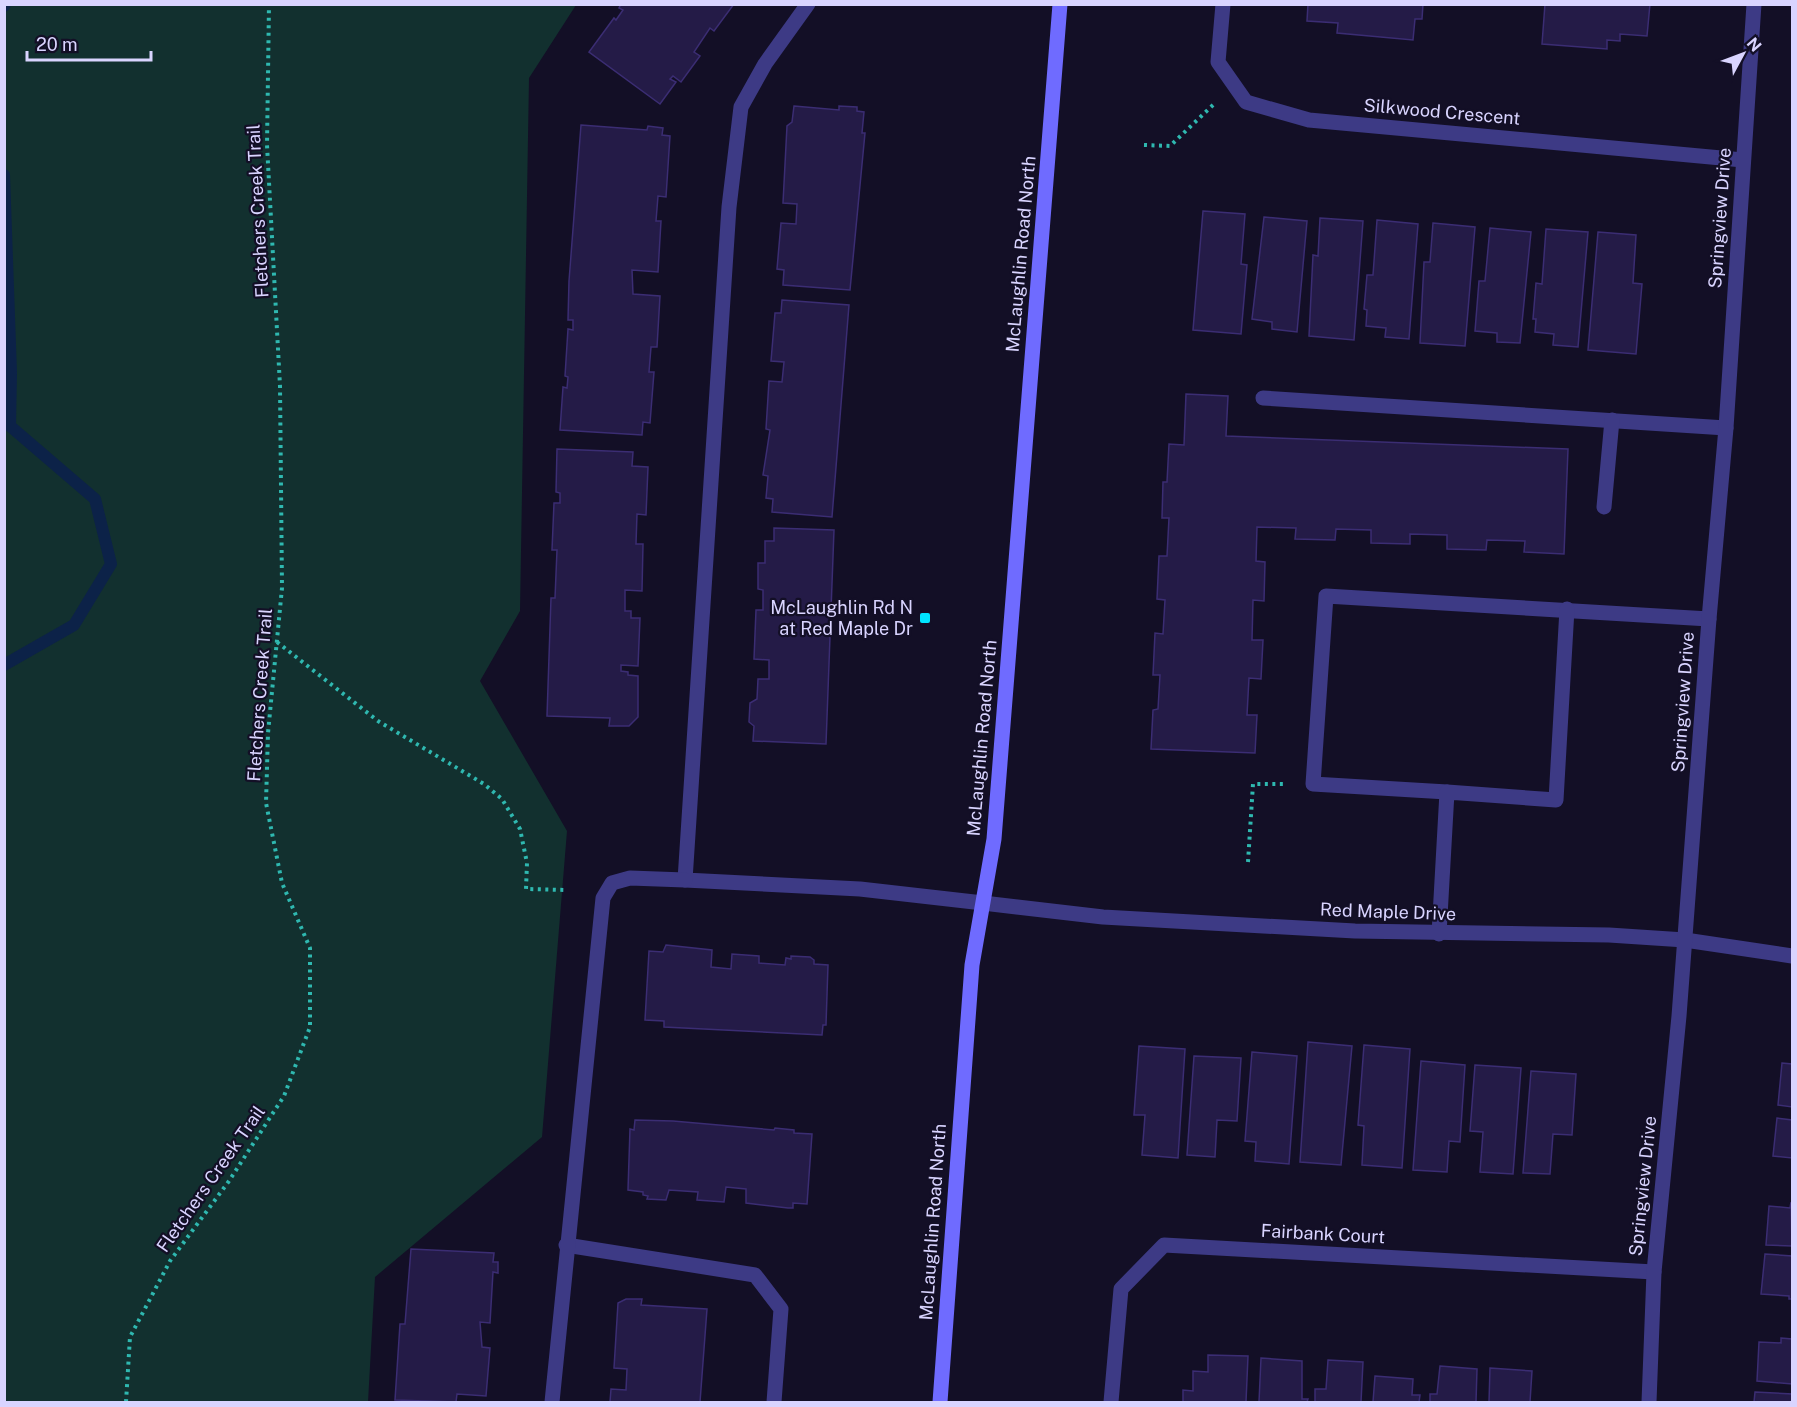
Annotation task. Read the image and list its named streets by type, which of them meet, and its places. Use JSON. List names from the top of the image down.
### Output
{
  "streets": {
    "main road": ["McLaughlin Road North"],
    "street": [
      "Silkwood Crescent",
      "Springview Drive",
      "Red Maple Drive",
      "Fairbank Court"
    ],
    "path": ["Fletchers Creek Trail"]
  },
  "crossings": [
    ["Silkwood Crescent", "Springview Drive"],
    ["Springview Drive", "Red Maple Drive"],
    ["Springview Drive", "Fairbank Court"],
    ["McLaughlin Road North", "Red Maple Drive"]
  ],
  "places": {
    "transit": ["McLaughlin Rd N at Red Maple Dr"]
  },
  "scale_bar": "20 m",
  "north": "top right"
}
